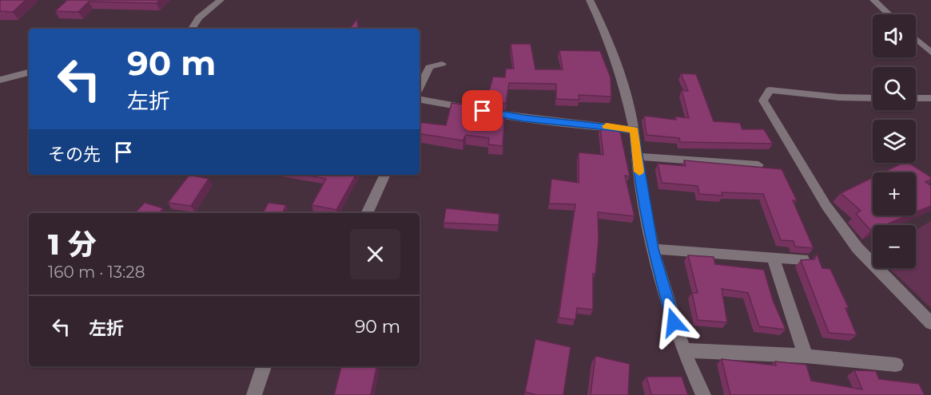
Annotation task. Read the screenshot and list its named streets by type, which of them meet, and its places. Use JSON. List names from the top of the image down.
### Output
{
  "page": {
    "map_buttons": ["+", "−"],
    "turn": ["90 m", "左折"],
    "then": "その先",
    "heading": ["1 分", "160 m · 13:28"],
    "list": [
      {
        "name": "左折",
        "value": "90 m"
      }
    ]
  }
}
